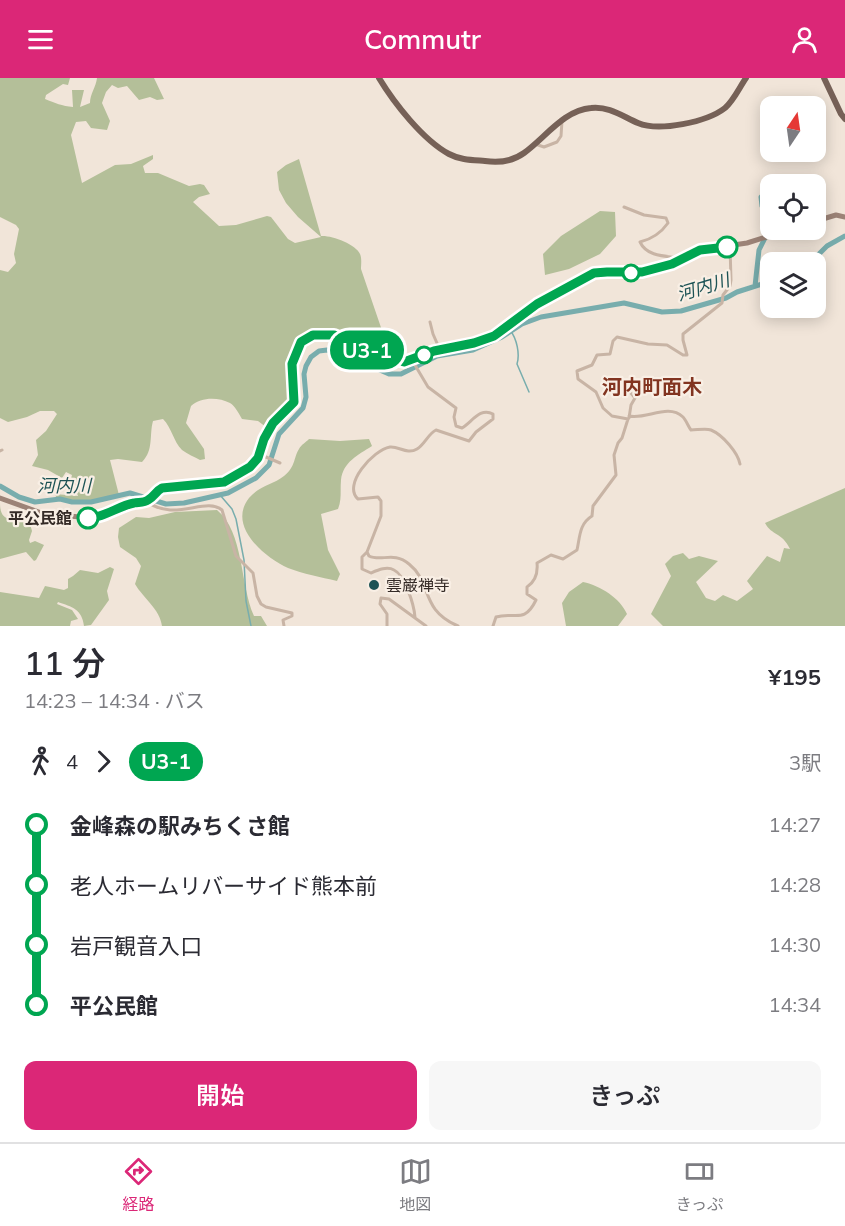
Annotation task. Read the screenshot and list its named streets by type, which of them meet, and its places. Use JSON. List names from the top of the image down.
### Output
{
  "districts": ["河内町面木"],
  "water": ["河内川"],
  "places": ["平公民館", "雲巌禅寺"],
  "lines": ["bus line U3-1"],
  "north": "top",
  "page": {
    "header": "Commutr",
    "on_map": "U3-1",
    "heading": ["11 分", "14:23 – 14:34 · バス", "¥195"],
    "legs": ["4", "U3-1", "3駅"],
    "list": [
      {
        "name": "金峰森の駅みちくさ館",
        "value": "14:27"
      },
      {
        "name": "老人ホームリバーサイド熊本前",
        "value": "14:28"
      },
      {
        "name": "岩戸観音入口",
        "value": "14:30"
      },
      {
        "name": "平公民館",
        "value": "14:34"
      }
    ],
    "buttons": ["開始", "きっぷ"],
    "tabs": ["経路", "地図", "きっぷ"]
  }
}
